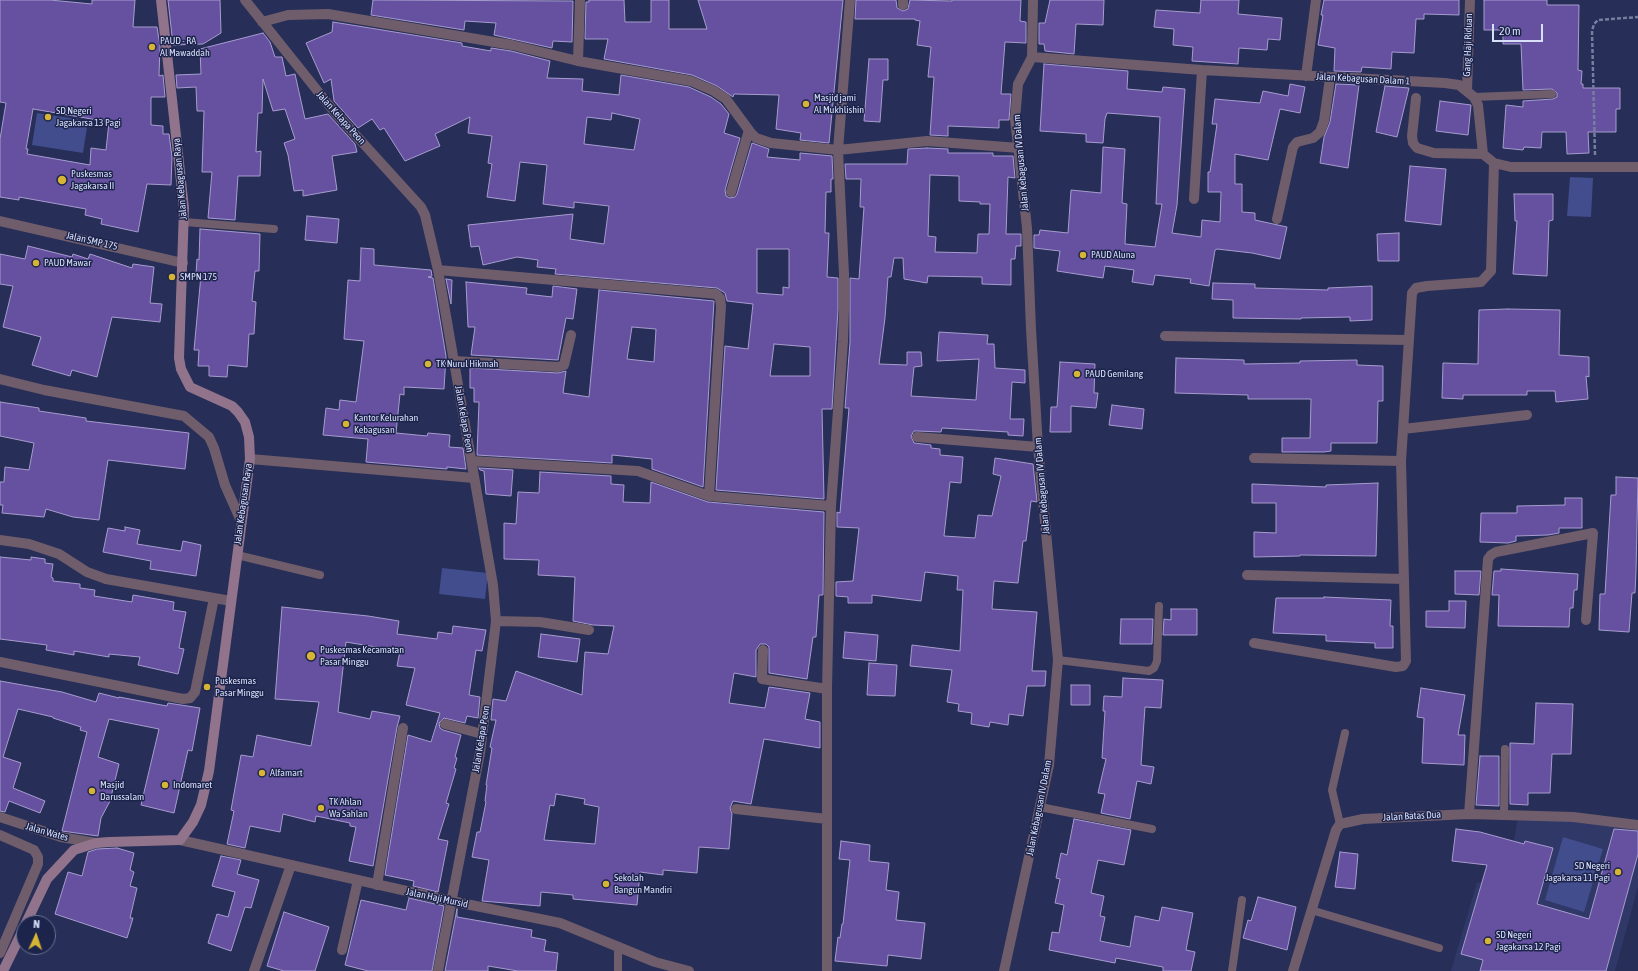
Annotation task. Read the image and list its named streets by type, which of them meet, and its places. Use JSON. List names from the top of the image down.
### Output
{
  "streets": {
    "main road": ["Jalan Kebagusan Raya"],
    "street": [
      "Gang Haji Riduan",
      "Jalan Kebagusan Dalam 1",
      "Jalan Kelapa Peon",
      "Jalan Kebagusan IV Dalam",
      "Jalan SMP 175",
      "Jalan Batas Dua",
      "Jalan Wates",
      "Jalan Haji Mursid"
    ]
  },
  "crossings": [
    ["Gang Haji Riduan", "Jalan Kebagusan Dalam 1"],
    ["Jalan Kebagusan Dalam 1", "Jalan Kebagusan IV Dalam"],
    ["Jalan Kelapa Peon", "Jalan Haji Mursid"],
    ["Jalan Kebagusan Raya", "Jalan SMP 175"],
    ["Jalan Kebagusan Raya", "Jalan Haji Mursid"]
  ],
  "places": [
    "PAUD - RA Al Mawaddah",
    "Masjid jami Al Mukhlishin",
    "SD Negeri Jagakarsa 13 Pagi",
    "Puskesmas Jagakarsa II",
    "PAUD Aluna",
    "PAUD Mawar",
    "SMPN 175",
    "TK Nurul Hikmah",
    "PAUD Gemilang",
    "Kantor Kelurahan Kebagusan",
    "Puskesmas Kecamatan Pasar Minggu",
    "Puskesmas Pasar Minggu",
    "Alfamart",
    "Indomaret",
    "Masjid Darussalam",
    "TK Ahlan Wa Sahlan",
    "SD Negeri Jagakarsa 11 Pagi",
    "Sekolah Bangun Mandiri",
    "SD Negeri Jagakarsa 12 Pagi"
  ],
  "scale_bar": "20 m",
  "north": "top"
}
